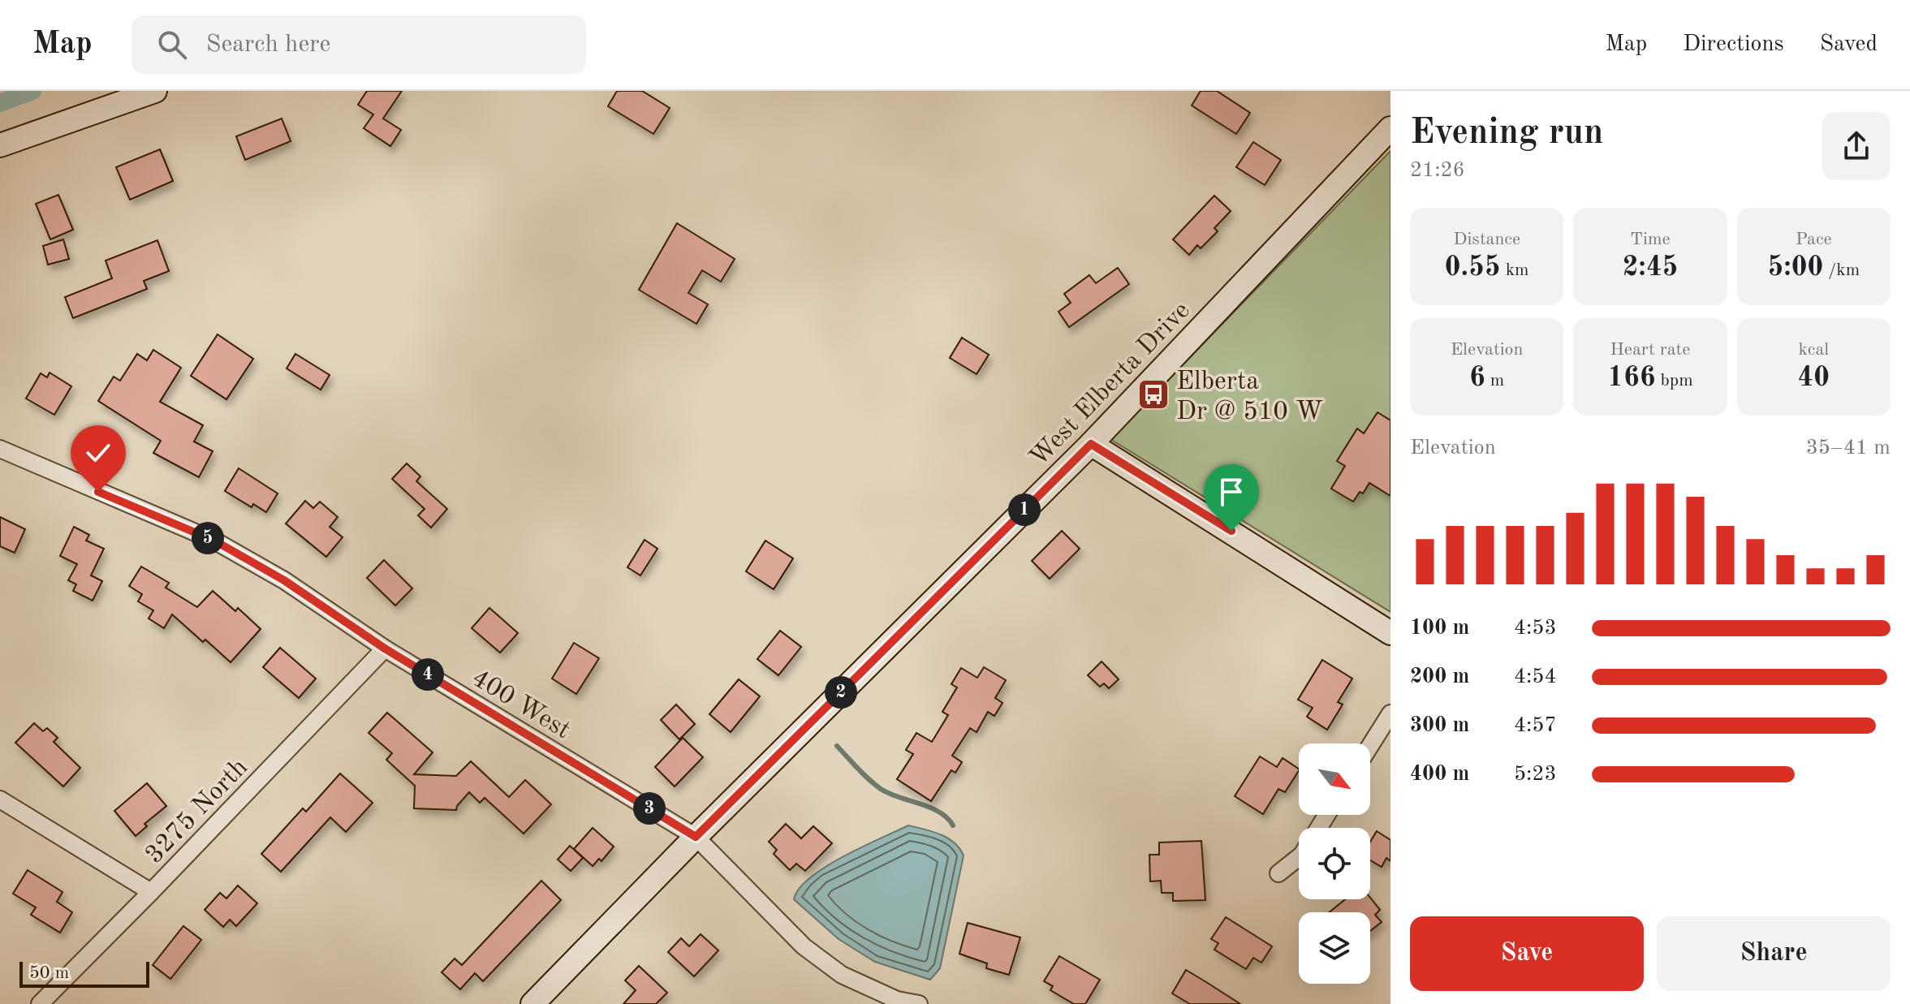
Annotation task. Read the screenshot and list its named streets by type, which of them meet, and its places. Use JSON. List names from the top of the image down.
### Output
{
  "streets": {
    "main road": ["West Elberta Drive"],
    "street": ["400 West", "3275 North"]
  },
  "crossings": [
    ["West Elberta Drive", "400 West"],
    ["400 West", "3275 North"]
  ],
  "places": {
    "bus stop": ["Elberta Dr @ 510 W"]
  },
  "scale_bar": "50 m",
  "north": "bottom right",
  "page": {
    "header": "Map",
    "search": "Search here",
    "nav": ["Map", "Directions", "Saved"],
    "heading": ["Evening run", "21:26"],
    "stats": [
      ["Distance", "0.55 km"],
      ["Time", "2:45"],
      ["Pace", "5:00 /km"],
      ["Elevation", "6 m"],
      ["Heart rate", "166 bpm"],
      ["kcal", "40"]
    ],
    "chart": ["Elevation", "35–41 m"],
    "pins": [
      "1",
      "5",
      "4",
      "2",
      "3"
    ],
    "list": [
      {
        "name": "100 m",
        "note": "4:53"
      },
      {
        "name": "200 m",
        "note": "4:54"
      },
      {
        "name": "300 m",
        "note": "4:57"
      },
      {
        "name": "400 m",
        "note": "5:23"
      }
    ],
    "buttons": ["Save", "Share"],
    "scale": "50 m"
  }
}
